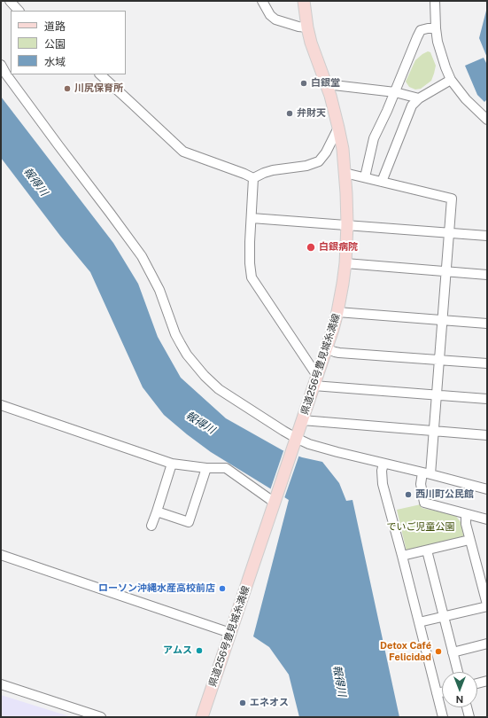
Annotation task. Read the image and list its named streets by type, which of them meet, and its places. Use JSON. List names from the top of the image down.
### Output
{
  "streets": {
    "main road": ["県道256号豊見城糸満線"]
  },
  "water": ["報得川"],
  "parks": ["でいご児童公園"],
  "places": [
    "白銀堂",
    "川尻保育所",
    "弁財天",
    "白銀病院",
    "西川町公民館",
    "ローソン沖縄水産高校前店",
    "アムス",
    "Detox Café Felicidad",
    "エネオス"
  ],
  "legend": ["道路", "公園", "水域"],
  "north": "bottom"
}
